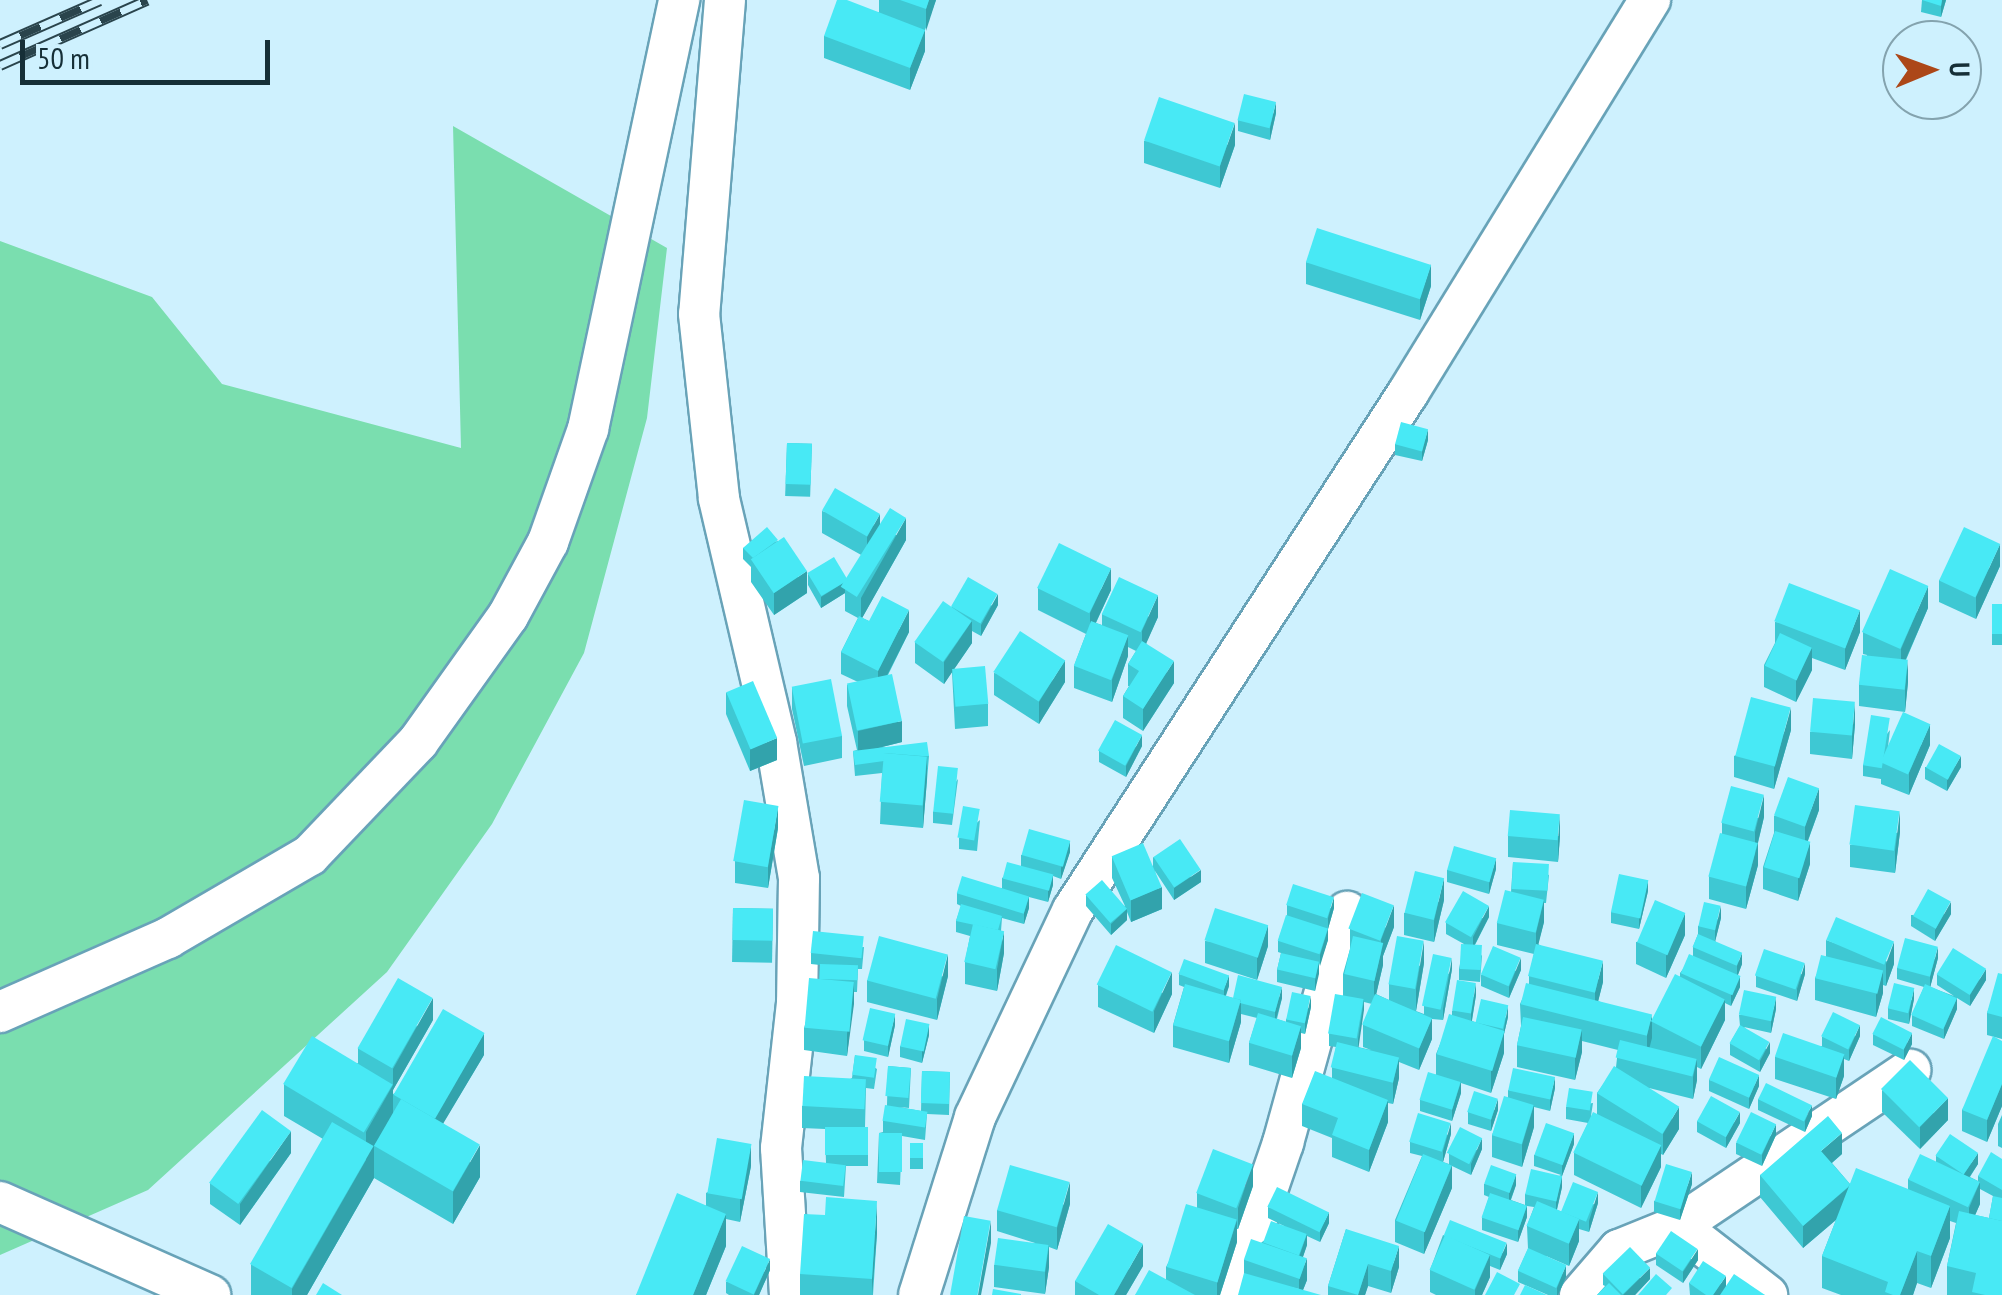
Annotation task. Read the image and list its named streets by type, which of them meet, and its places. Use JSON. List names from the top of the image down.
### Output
{
  "scale_bar": "50 m",
  "north": "right"
}
